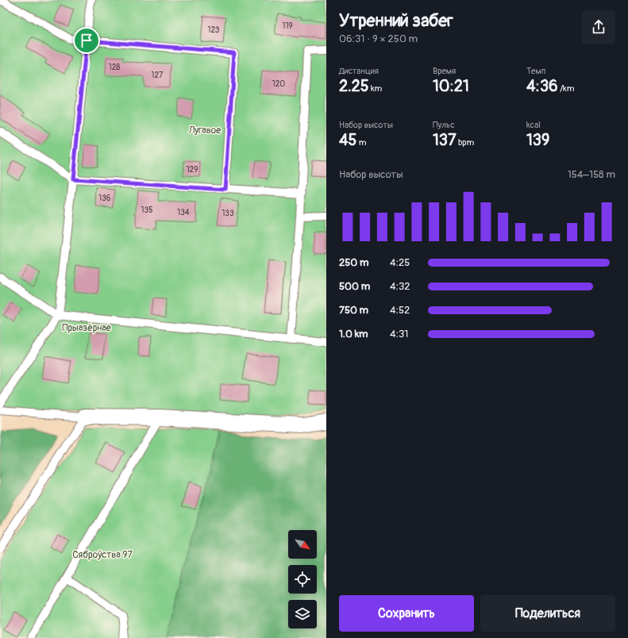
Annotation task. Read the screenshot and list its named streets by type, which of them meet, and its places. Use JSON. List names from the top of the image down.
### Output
{
  "parks": ["Лугавое", "Прыазёрнае", "Сяброўства 97"],
  "house_numbers": [
    "119",
    "123",
    "128",
    "127",
    "120",
    "129",
    "136",
    "135",
    "134",
    "133"
  ],
  "north": "bottom right",
  "page": {
    "heading": ["Утренний забег", "06:31 · 9 × 250 m"],
    "stats": [
      ["Дистанция", "2.25 km"],
      ["Время", "10:21"],
      ["Темп", "4:36 /km"],
      ["Набор высоты", "45 m"],
      ["Пульс", "137 bpm"],
      ["kcal", "139"]
    ],
    "chart": ["Набор высоты", "154–158 m"],
    "list": [
      {
        "name": "250 m",
        "note": "4:25"
      },
      {
        "name": "500 m",
        "note": "4:32"
      },
      {
        "name": "750 m",
        "note": "4:52"
      },
      {
        "name": "1.0 km",
        "note": "4:31"
      }
    ],
    "buttons": ["Сохранить", "Поделиться"]
  }
}
